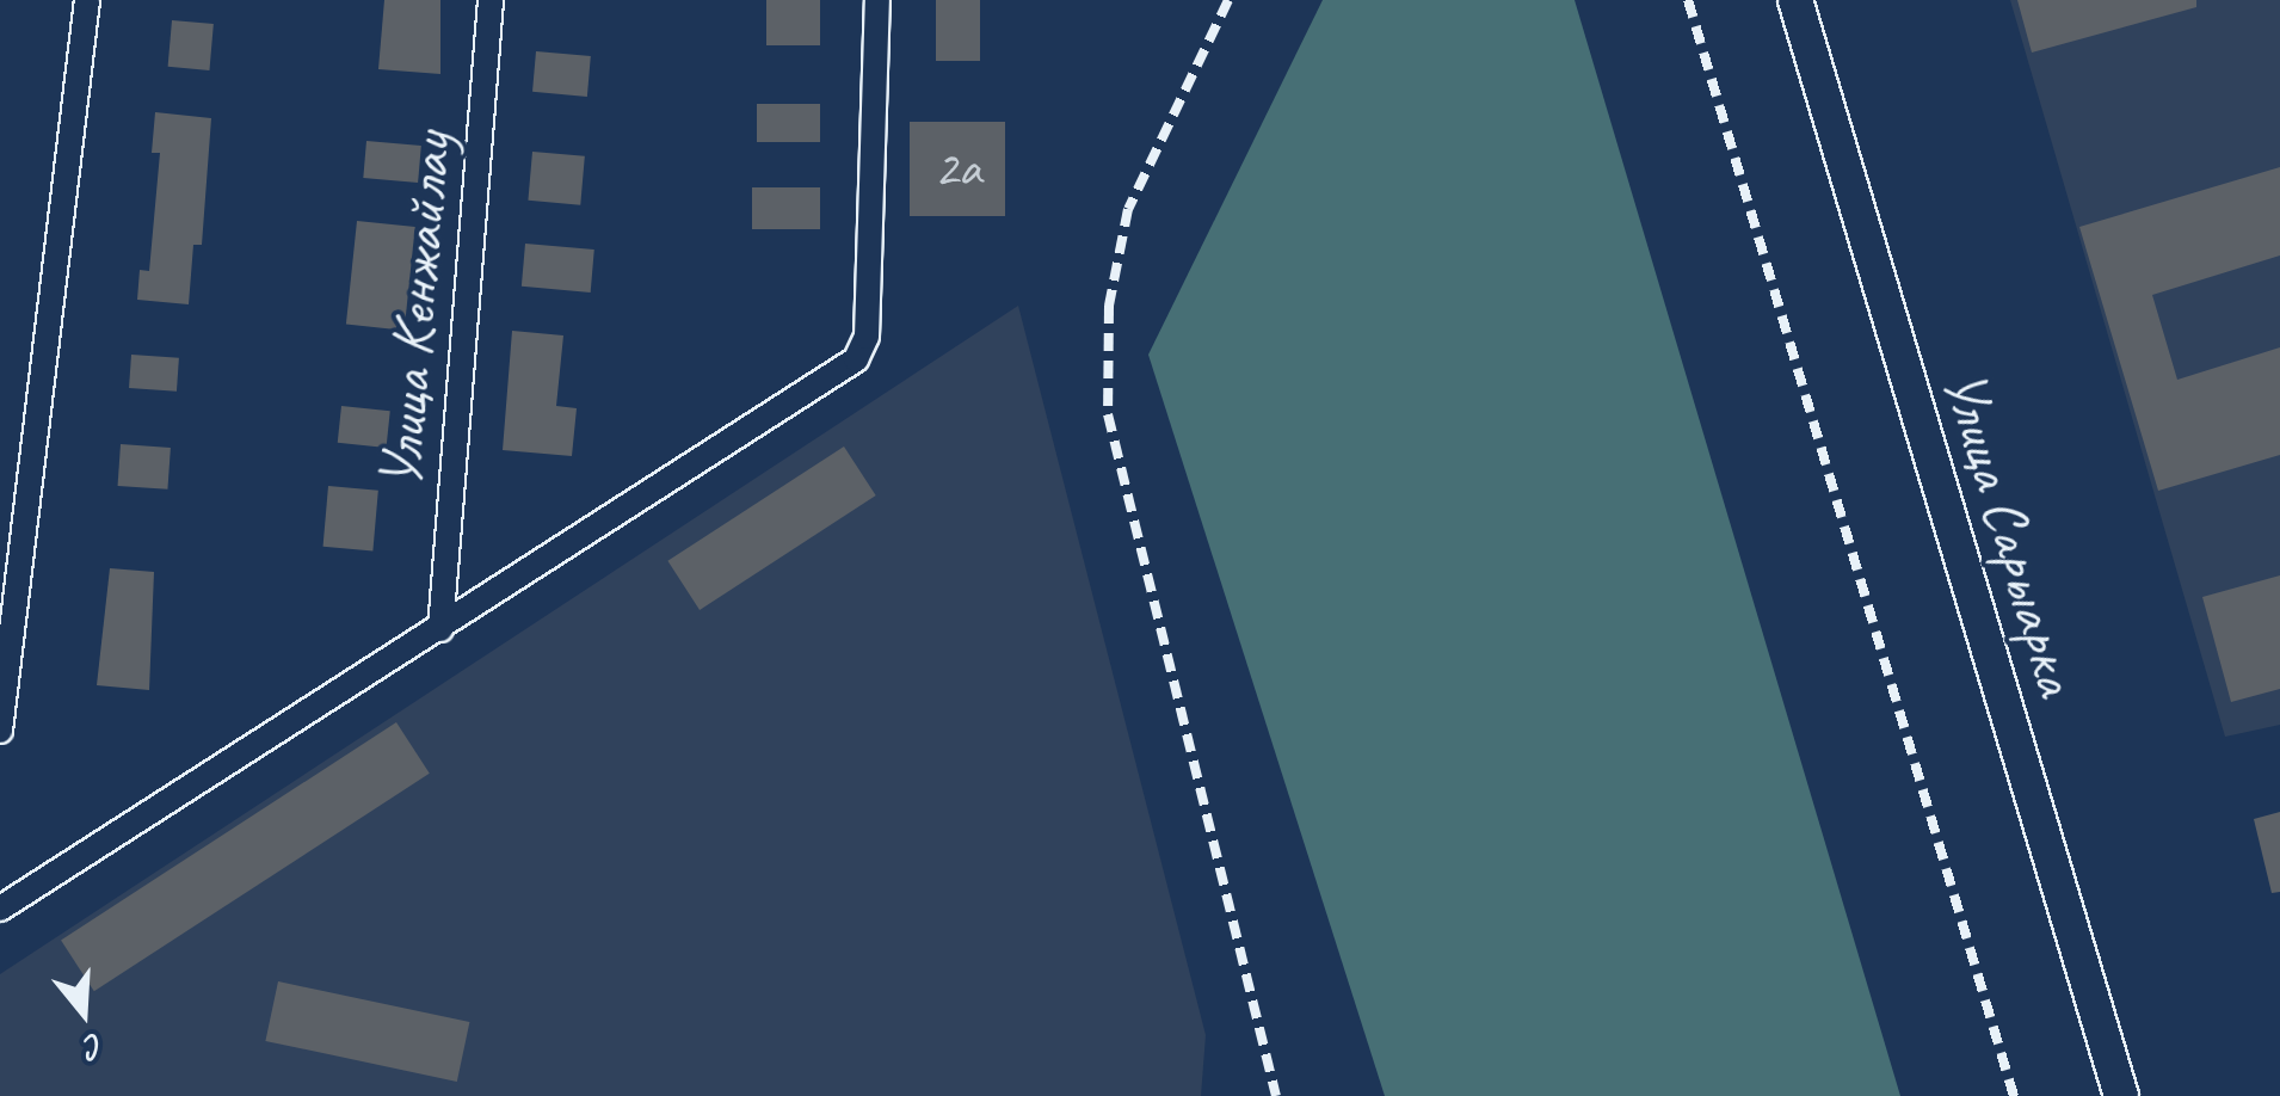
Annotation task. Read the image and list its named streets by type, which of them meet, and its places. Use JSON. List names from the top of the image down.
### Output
{
  "streets": {
    "main road": ["Улица Сарыарка"],
    "street": ["Улица Кенжайлау"]
  },
  "house_numbers": ["2а"],
  "north": "bottom"
}
